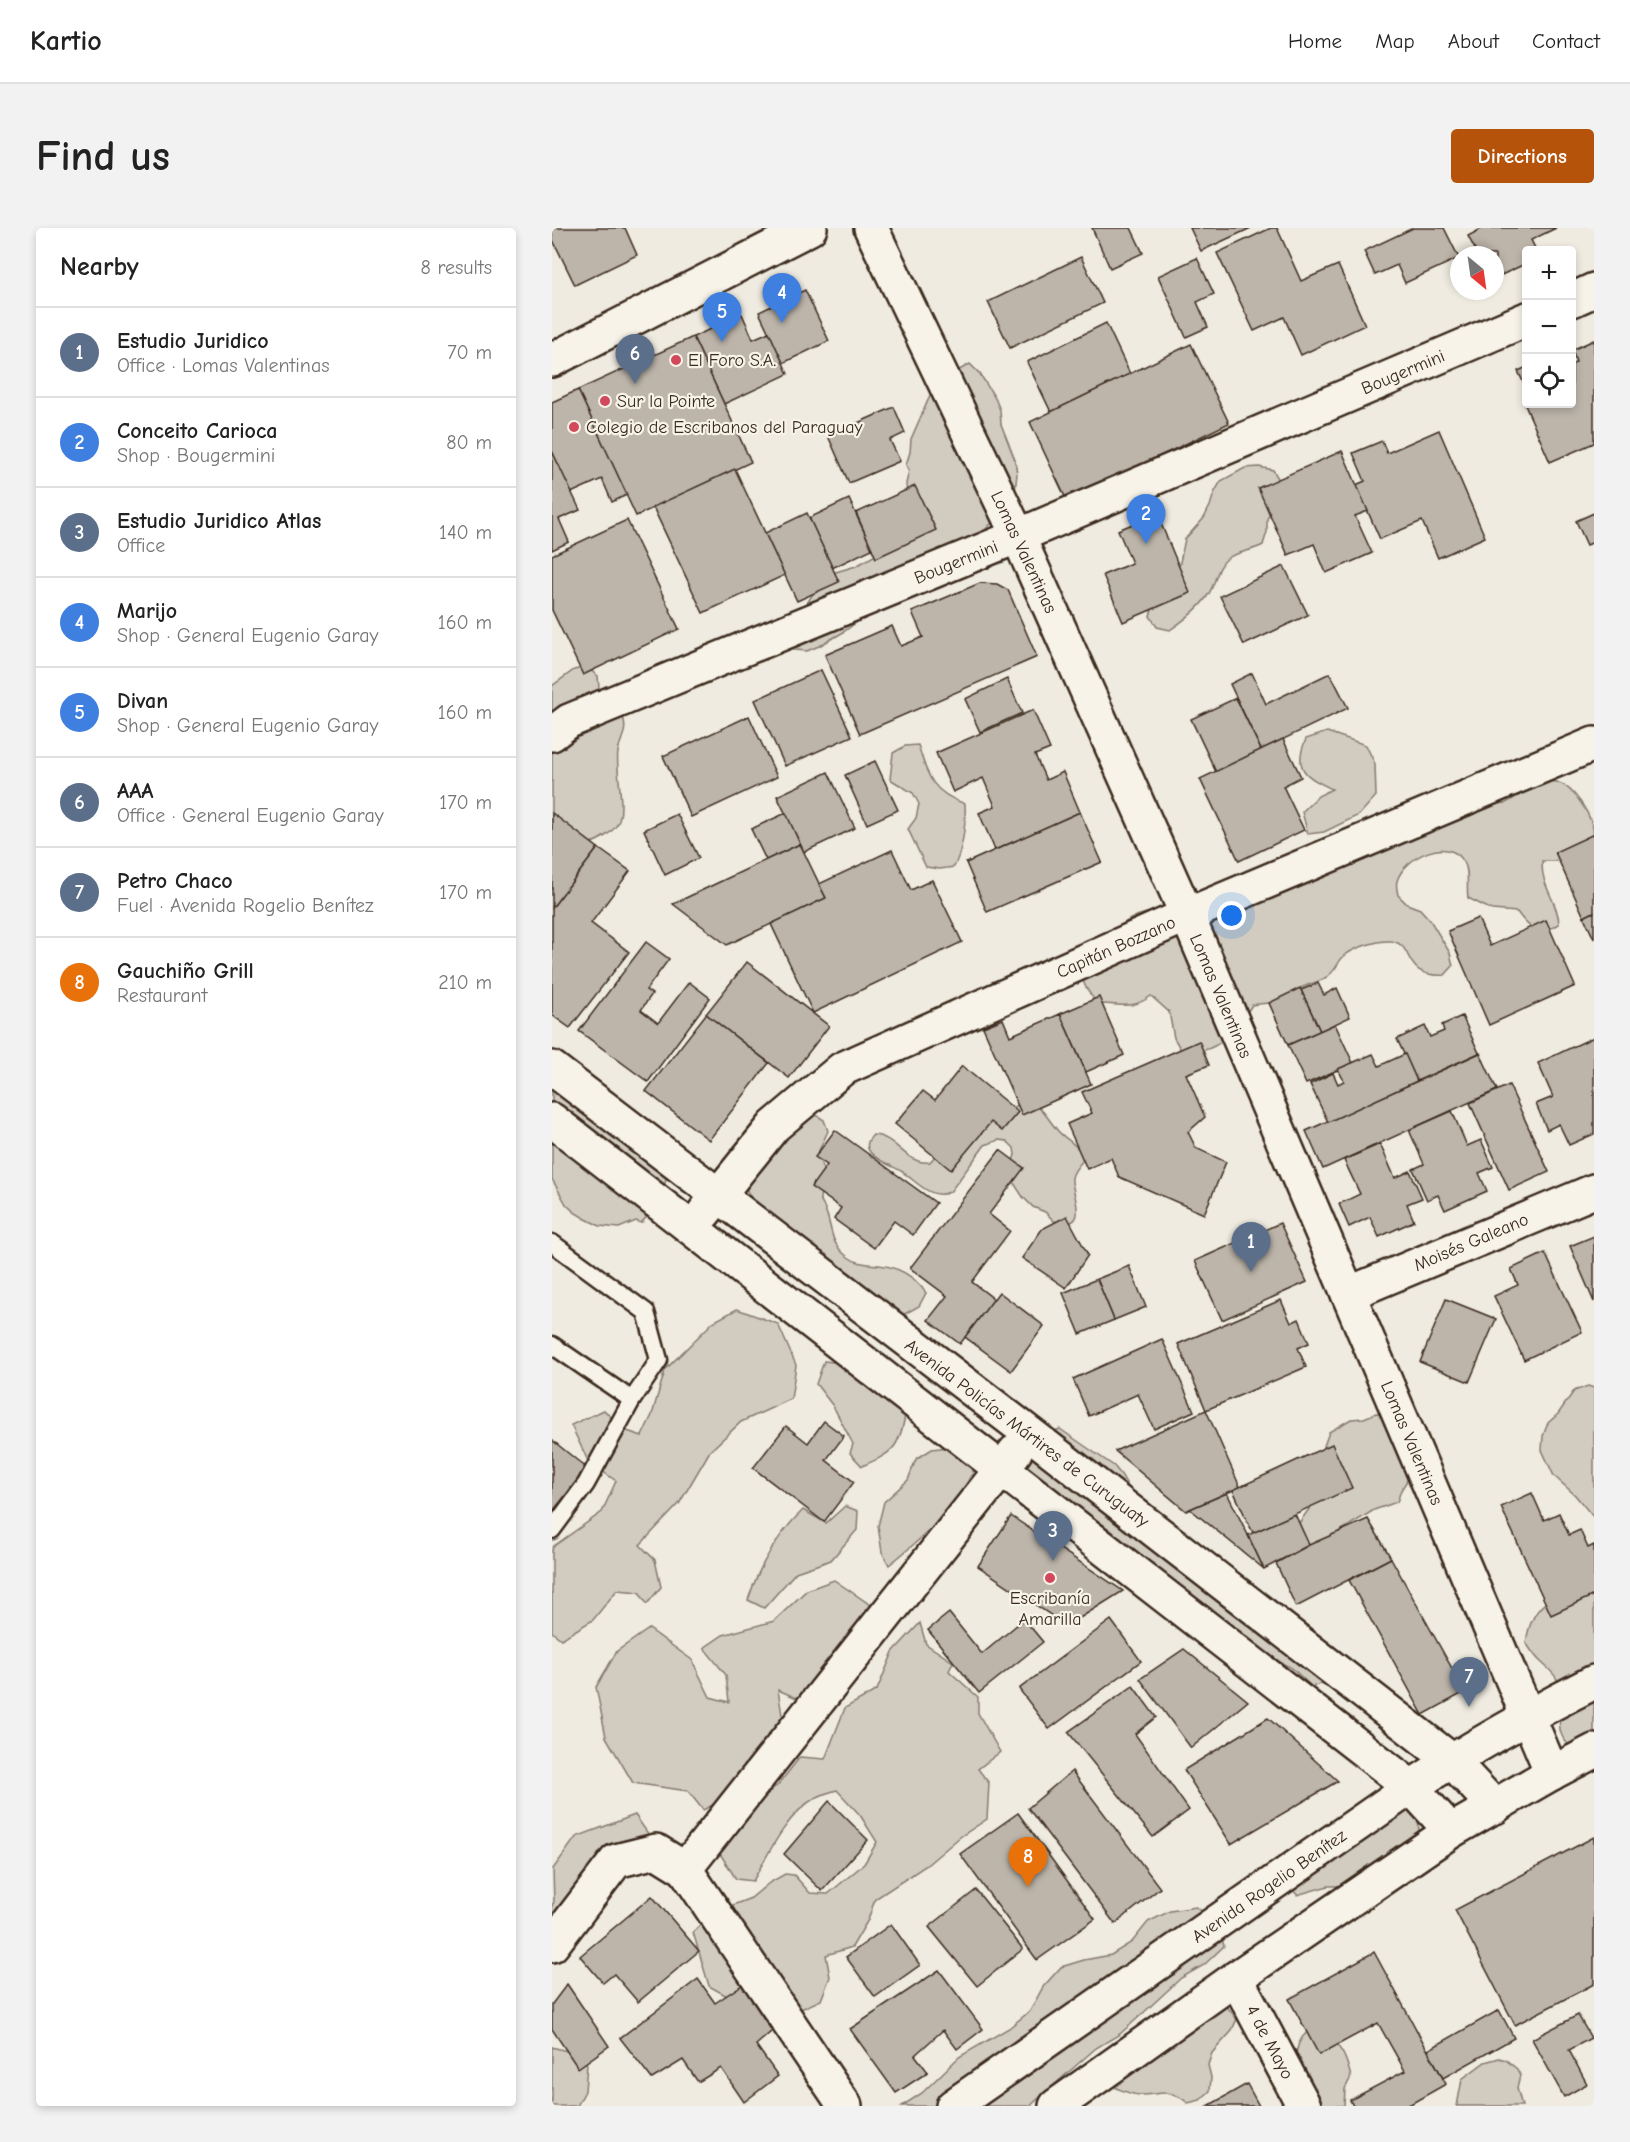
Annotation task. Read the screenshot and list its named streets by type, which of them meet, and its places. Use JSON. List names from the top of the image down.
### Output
{
  "streets": {
    "street": [
      "Bougermini",
      "Lomas Valentinas",
      "Capitán Bozzano",
      "Moisés Galeano",
      "Avenida Policías Mártires de Curuguaty",
      "Avenida Rogelio Benítez",
      "4 de Mayo"
    ]
  },
  "crossings": [
    ["Bougermini", "Lomas Valentinas"],
    ["Lomas Valentinas", "Capitán Bozzano"],
    ["Lomas Valentinas", "Moisés Galeano"],
    ["Lomas Valentinas", "Avenida Rogelio Benítez"],
    ["Capitán Bozzano", "Avenida Policías Mártires de Curuguaty"],
    ["Avenida Policías Mártires de Curuguaty", "Avenida Rogelio Benítez"]
  ],
  "places": [
    "El Foro S.A.",
    "Sur la Pointe",
    "Colegio de Escribanos del Paraguay",
    "Escribanía Amarilla"
  ],
  "north": "bottom right",
  "page": {
    "header": "Kartio",
    "nav": [
      "Home",
      "Map",
      "About",
      "Contact"
    ],
    "buttons": "Directions",
    "title": "Find us",
    "heading": ["Nearby", "8 results"],
    "map_buttons": ["+", "−"],
    "pins": [
      "4",
      "5",
      "6",
      "2",
      "1",
      "3",
      "7",
      "8"
    ],
    "list": [
      {
        "mark": "1",
        "name": "Estudio Juridico",
        "note": "Office · Lomas Valentinas",
        "value": "70 m"
      },
      {
        "mark": "2",
        "name": "Conceito Carioca",
        "note": "Shop · Bougermini",
        "value": "80 m"
      },
      {
        "mark": "3",
        "name": "Estudio Juridico Atlas",
        "note": "Office",
        "value": "140 m"
      },
      {
        "mark": "4",
        "name": "Marijo",
        "note": "Shop · General Eugenio Garay",
        "value": "160 m"
      },
      {
        "mark": "5",
        "name": "Divan",
        "note": "Shop · General Eugenio Garay",
        "value": "160 m"
      },
      {
        "mark": "6",
        "name": "AAA",
        "note": "Office · General Eugenio Garay",
        "value": "170 m"
      },
      {
        "mark": "7",
        "name": "Petro Chaco",
        "note": "Fuel · Avenida Rogelio Benítez",
        "value": "170 m"
      },
      {
        "mark": "8",
        "name": "Gauchiño Grill",
        "note": "Restaurant",
        "value": "210 m"
      }
    ]
  }
}
